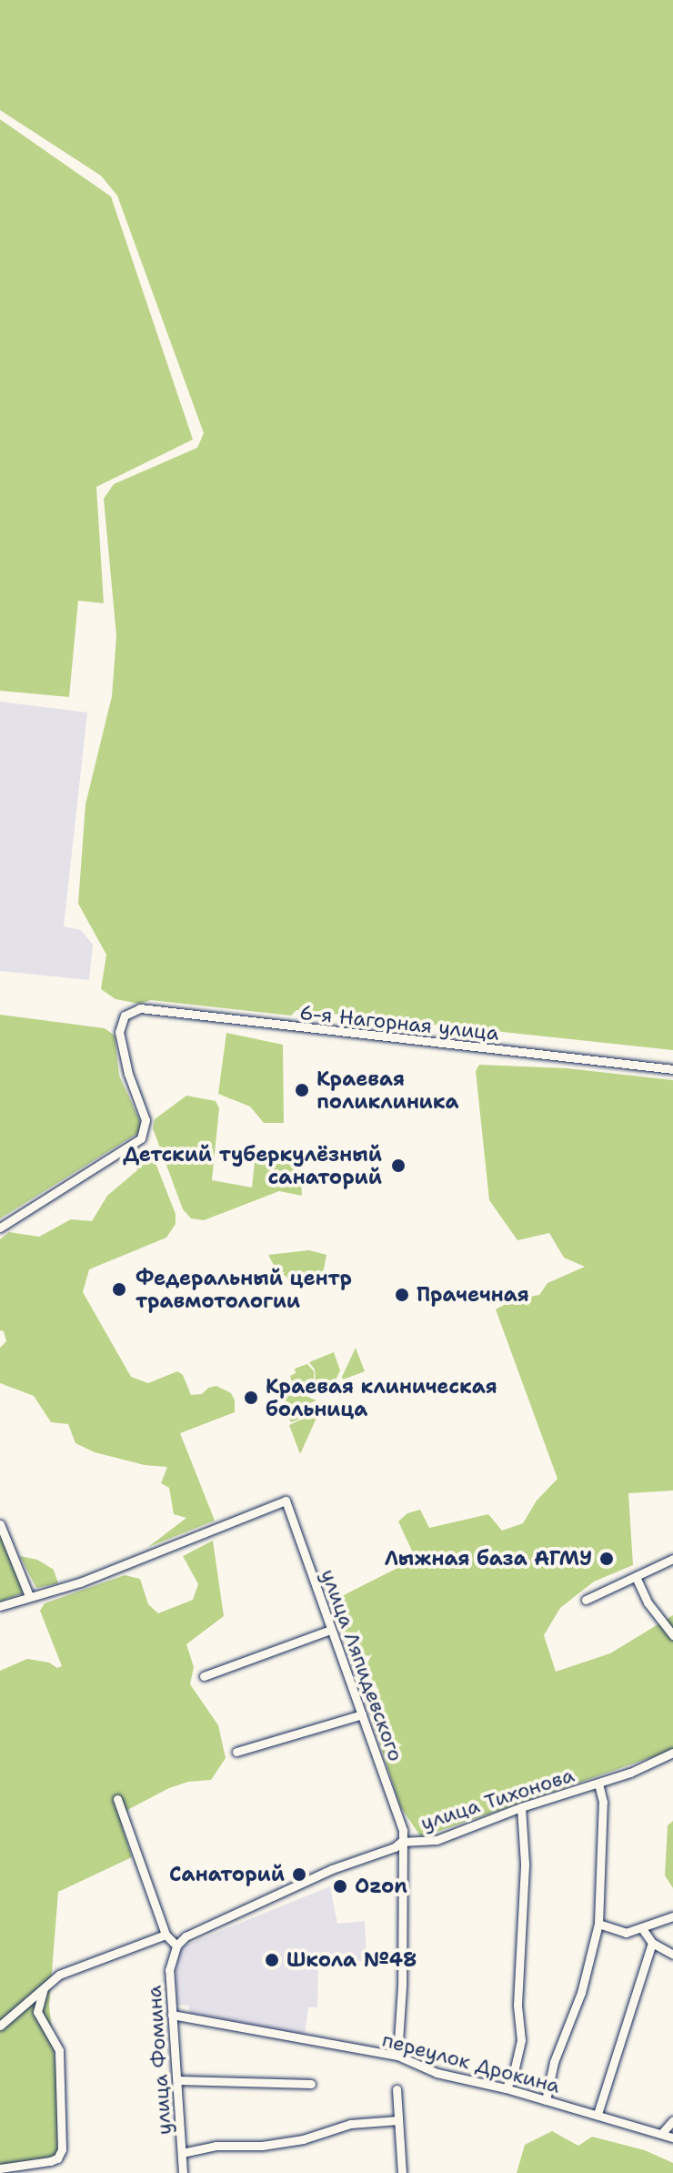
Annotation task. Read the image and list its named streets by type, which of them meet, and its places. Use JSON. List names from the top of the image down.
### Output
{
  "streets": {
    "street": [
      "6-я Нагорная улица",
      "улица Ляпидевского",
      "улица Тихонова",
      "улица Фомина",
      "переулок Дрокина"
    ]
  },
  "crossings": [
    ["улица Ляпидевского", "улица Тихонова"],
    ["улица Ляпидевского", "переулок Дрокина"],
    ["улица Тихонова", "улица Фомина"],
    ["улица Фомина", "переулок Дрокина"]
  ],
  "places": [
    "Краевая поликлиника",
    "Детский туберкулёзный санаторий",
    "Федеральный центр травмотологии",
    "Прачечная",
    "Краевая клиническая больница",
    "Лыжная база АГМУ",
    "Санаторий",
    "Ozon",
    "Школа №48"
  ]
}
